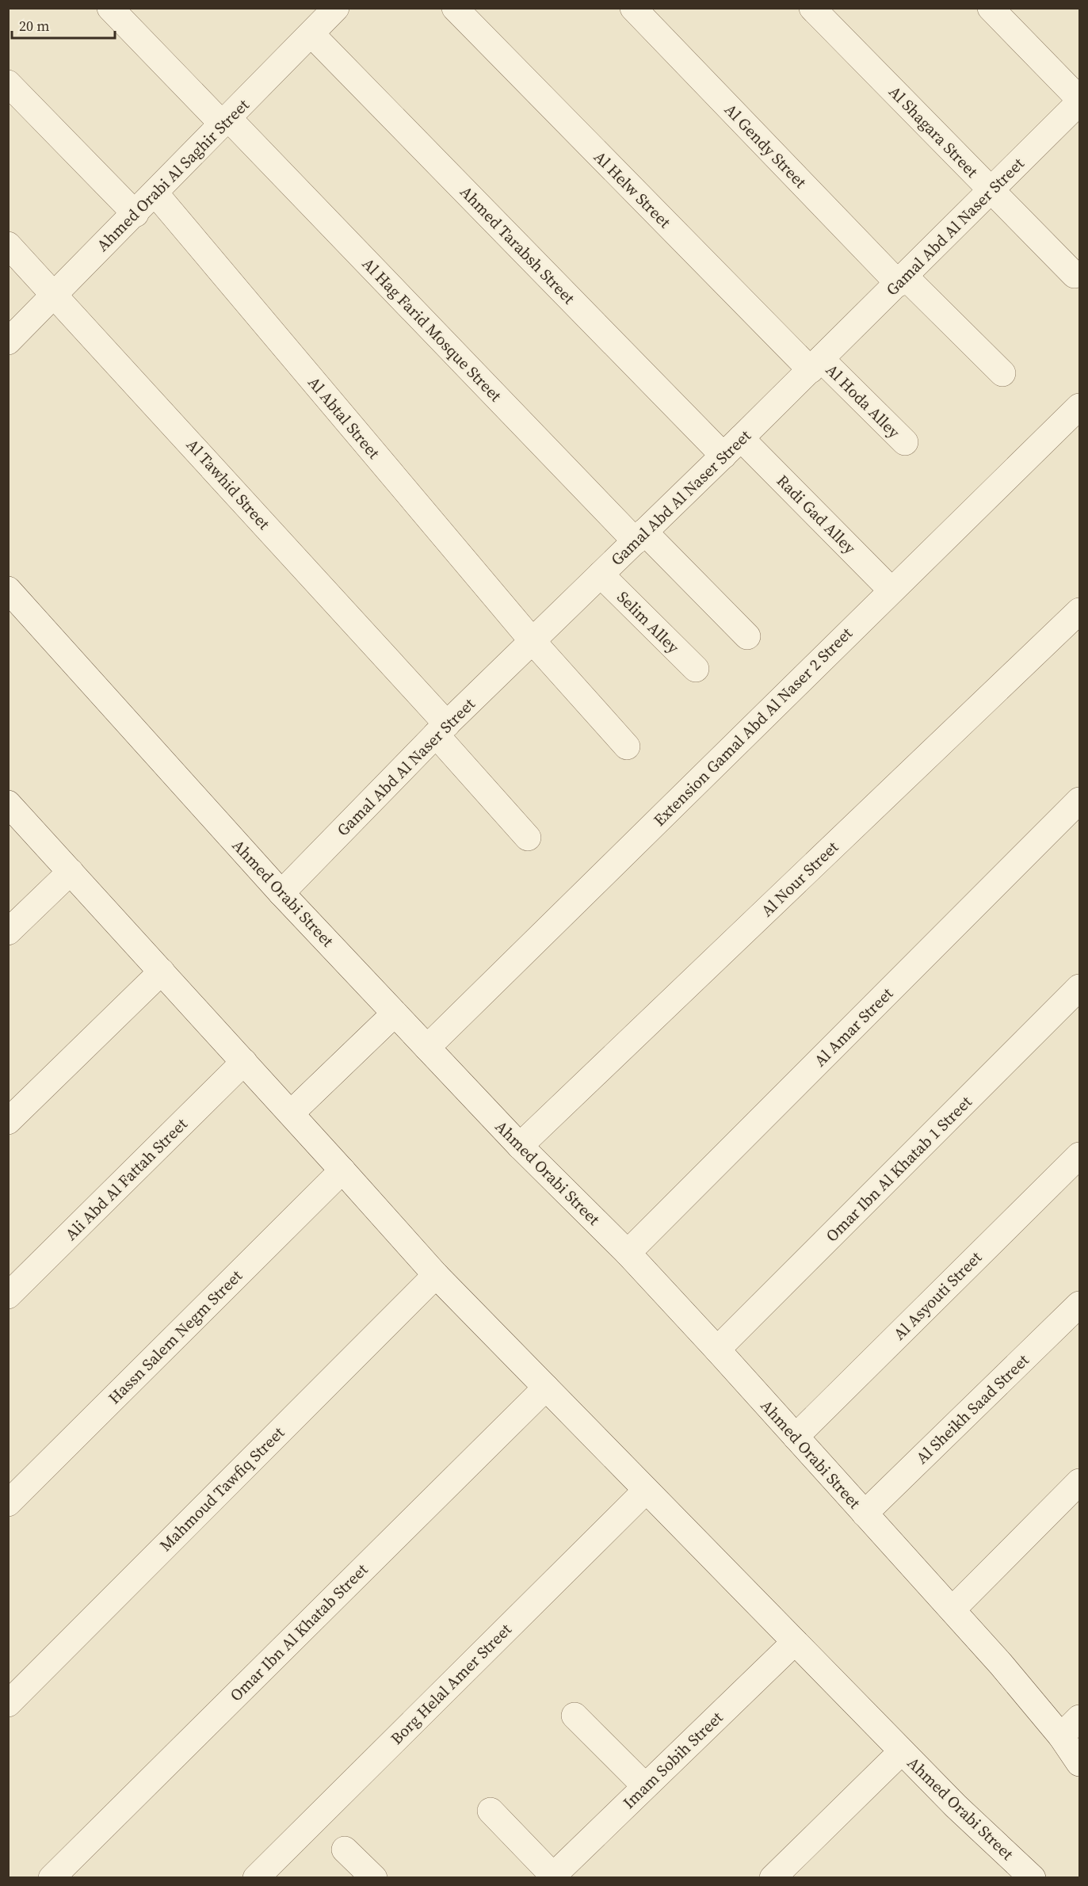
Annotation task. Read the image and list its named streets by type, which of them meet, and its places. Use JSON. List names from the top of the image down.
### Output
{
  "streets": {
    "street": [
      "Al Shagara Street",
      "Al Gendy Street",
      "Ahmed Orabi Al Saghir Street",
      "Al Helw Street",
      "Gamal Abd Al Naser Street",
      "Ahmed Tarabsh Street",
      "Al Hag Farid Mosque Street",
      "Al Hoda Alley",
      "Al Abtal Street",
      "Al Tawhid Street",
      "Radi Gad Alley",
      "Selim Alley",
      "Extension Gamal Abd Al Naser 2 Street",
      "Al Nour Street",
      "Ahmed Orabi Street",
      "Al Amar Street",
      "Omar Ibn Al Khatab 1 Street",
      "Ali Abd Al Fattah Street",
      "Al Asyouti Street",
      "Hassn Salem Negm Street",
      "Al Sheikh Saad Street",
      "Mahmoud Tawfiq Street",
      "Omar Ibn Al Khatab Street",
      "Borg Helal Amer Street",
      "Imam Sobih Street"
    ]
  },
  "crossings": [
    ["Al Shagara Street", "Gamal Abd Al Naser Street"],
    ["Al Gendy Street", "Gamal Abd Al Naser Street"],
    ["Ahmed Orabi Al Saghir Street", "Ahmed Tarabsh Street"],
    ["Ahmed Orabi Al Saghir Street", "Al Hag Farid Mosque Street"],
    ["Ahmed Orabi Al Saghir Street", "Al Abtal Street"],
    ["Ahmed Orabi Al Saghir Street", "Al Tawhid Street"],
    ["Al Helw Street", "Gamal Abd Al Naser Street"],
    ["Al Helw Street", "Al Hoda Alley"],
    ["Gamal Abd Al Naser Street", "Ahmed Tarabsh Street"],
    ["Gamal Abd Al Naser Street", "Al Hag Farid Mosque Street"],
    ["Gamal Abd Al Naser Street", "Al Hoda Alley"],
    ["Gamal Abd Al Naser Street", "Al Abtal Street"],
    ["Gamal Abd Al Naser Street", "Al Tawhid Street"],
    ["Gamal Abd Al Naser Street", "Radi Gad Alley"],
    ["Gamal Abd Al Naser Street", "Selim Alley"],
    ["Gamal Abd Al Naser Street", "Ahmed Orabi Street"],
    ["Ahmed Tarabsh Street", "Radi Gad Alley"],
    ["Radi Gad Alley", "Extension Gamal Abd Al Naser 2 Street"],
    ["Extension Gamal Abd Al Naser 2 Street", "Ahmed Orabi Street"],
    ["Al Nour Street", "Ahmed Orabi Street"],
    ["Ahmed Orabi Street", "Al Amar Street"],
    ["Ahmed Orabi Street", "Omar Ibn Al Khatab 1 Street"],
    ["Ahmed Orabi Street", "Ali Abd Al Fattah Street"],
    ["Ahmed Orabi Street", "Al Asyouti Street"],
    ["Ahmed Orabi Street", "Hassn Salem Negm Street"],
    ["Ahmed Orabi Street", "Al Sheikh Saad Street"],
    ["Ahmed Orabi Street", "Mahmoud Tawfiq Street"],
    ["Ahmed Orabi Street", "Omar Ibn Al Khatab Street"],
    ["Ahmed Orabi Street", "Borg Helal Amer Street"],
    ["Ahmed Orabi Street", "Imam Sobih Street"]
  ],
  "scale_bar": "20 m"
}
